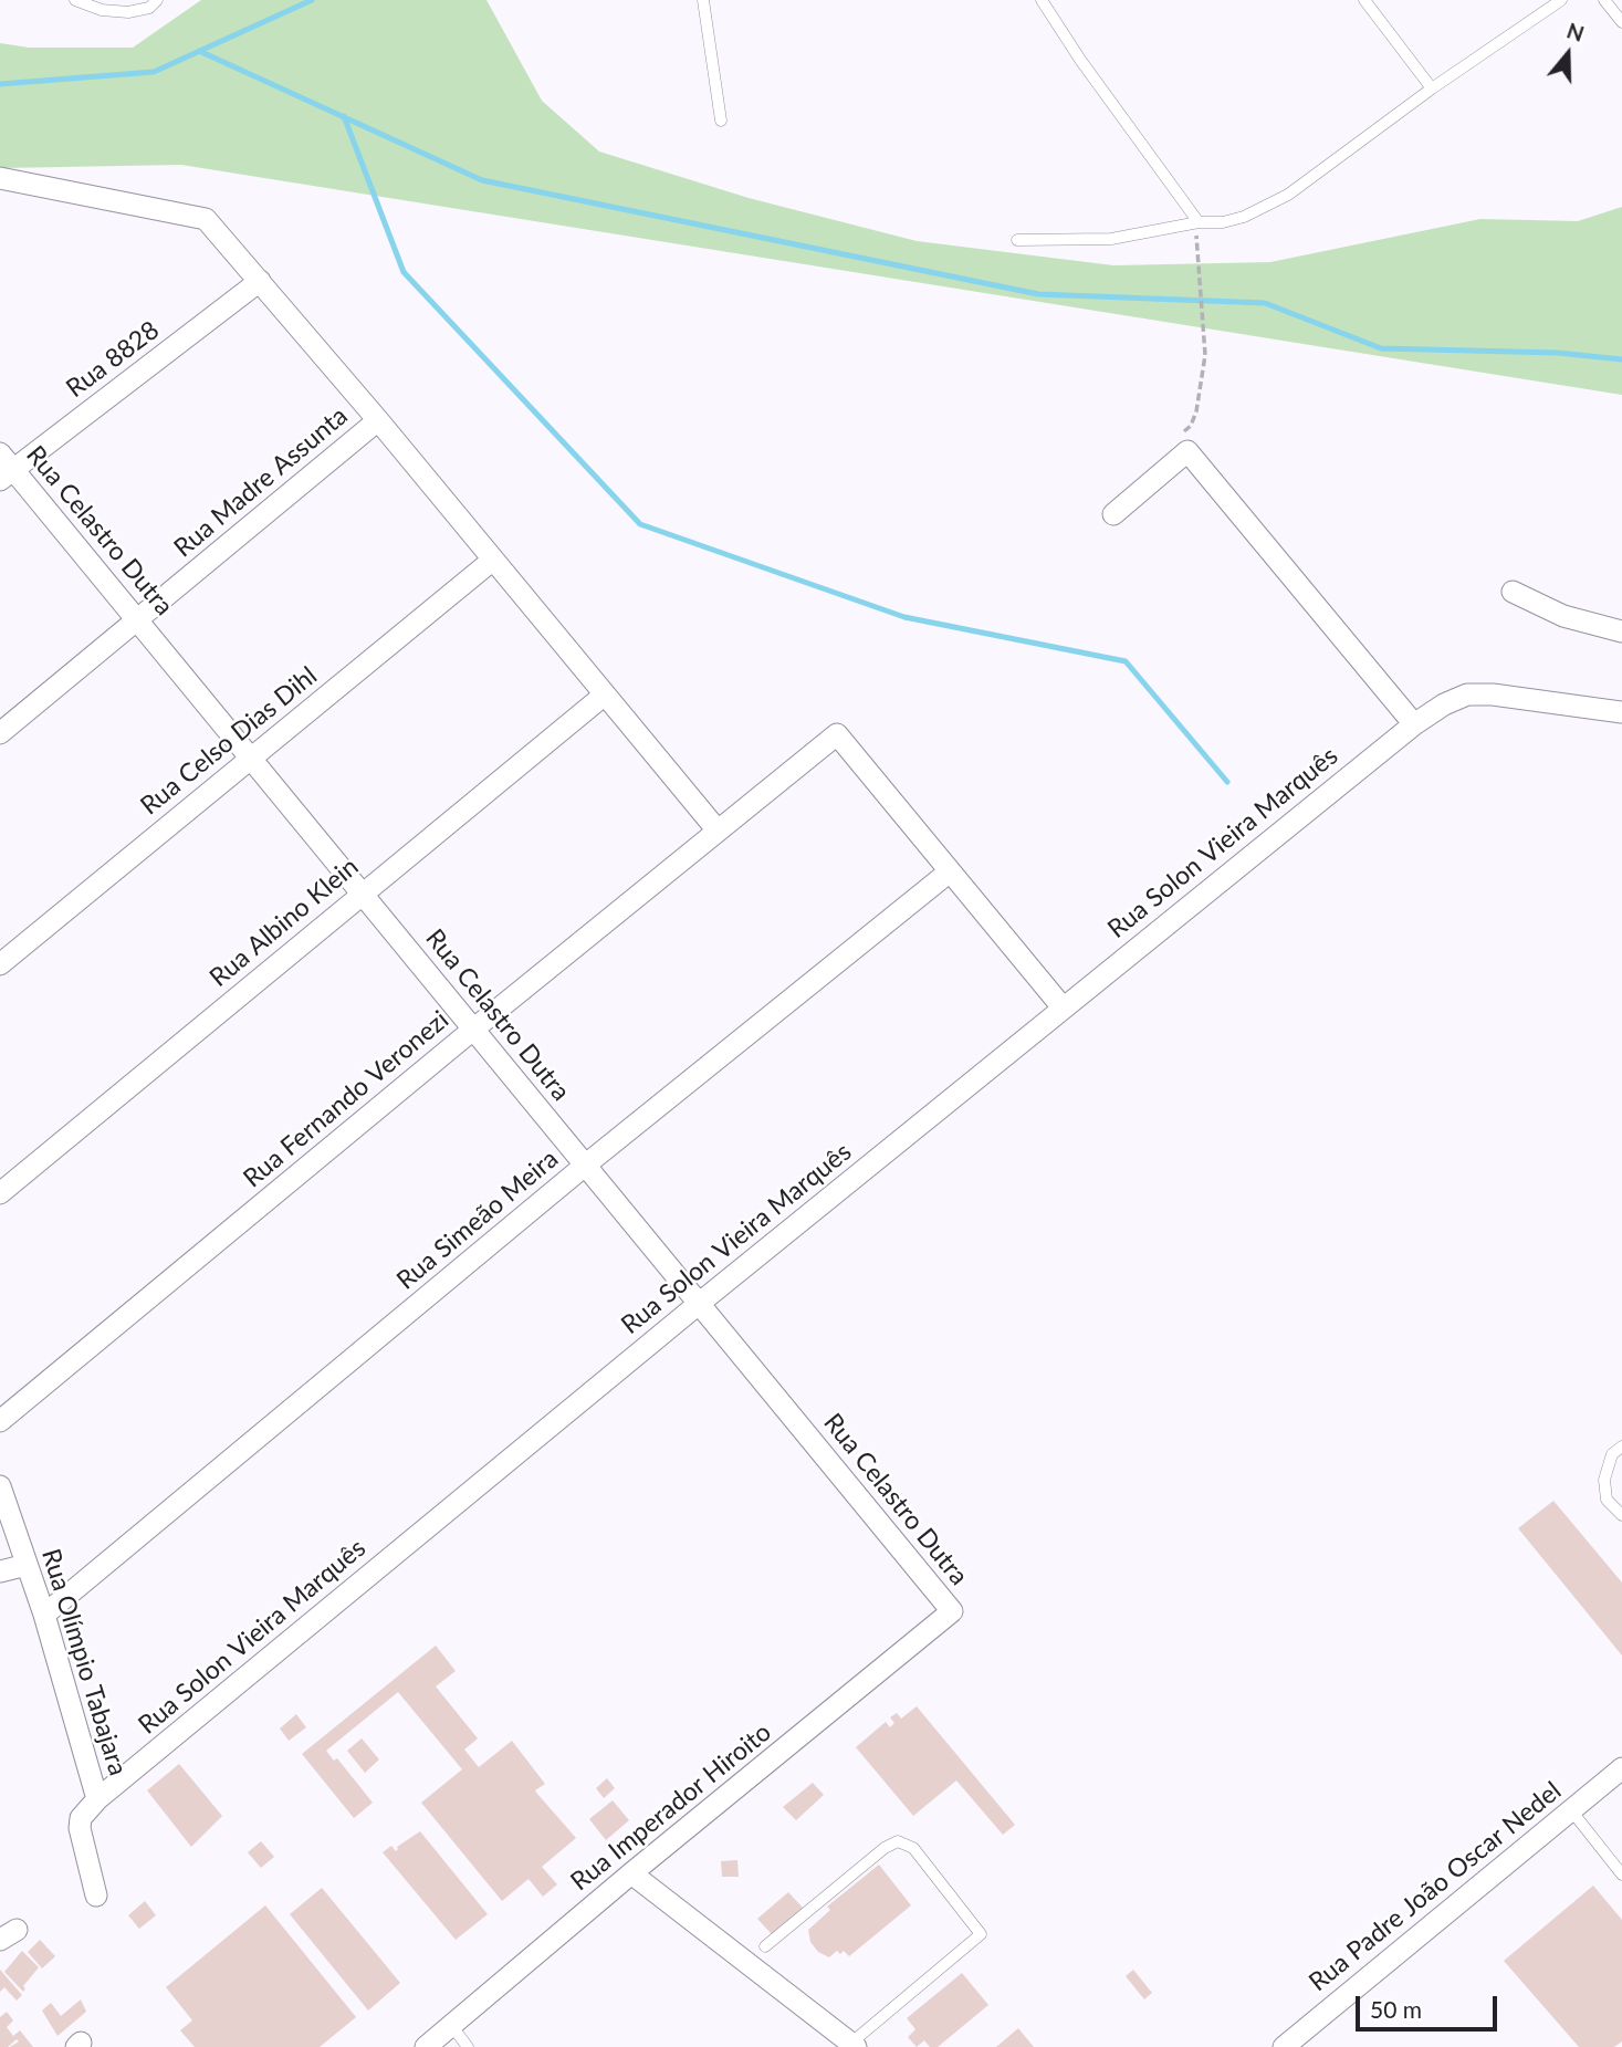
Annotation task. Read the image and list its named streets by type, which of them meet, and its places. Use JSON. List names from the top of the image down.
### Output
{
  "streets": {
    "street": [
      "Rua 8828",
      "Rua Madre Assunta",
      "Rua Celastro Dutra",
      "Rua Celso Dias Dihl",
      "Rua Solon Vieira Marquês",
      "Rua Albino Klein",
      "Rua Fernando Veronezi",
      "Rua Simeão Meira",
      "Rua Olímpio Tabajara",
      "Rua Imperador Hiroito",
      "Rua Padre João Oscar Nedel"
    ]
  },
  "crossings": [
    ["Rua 8828", "Rua Celastro Dutra"],
    ["Rua Madre Assunta", "Rua Celastro Dutra"],
    ["Rua Celastro Dutra", "Rua Celso Dias Dihl"],
    ["Rua Celastro Dutra", "Rua Solon Vieira Marquês"],
    ["Rua Celastro Dutra", "Rua Albino Klein"],
    ["Rua Celastro Dutra", "Rua Fernando Veronezi"],
    ["Rua Celastro Dutra", "Rua Simeão Meira"],
    ["Rua Celastro Dutra", "Rua Imperador Hiroito"],
    ["Rua Solon Vieira Marquês", "Rua Olímpio Tabajara"],
    ["Rua Fernando Veronezi", "Rua Simeão Meira"],
    ["Rua Simeão Meira", "Rua Olímpio Tabajara"]
  ],
  "scale_bar": "50 m",
  "north": "top"
}
